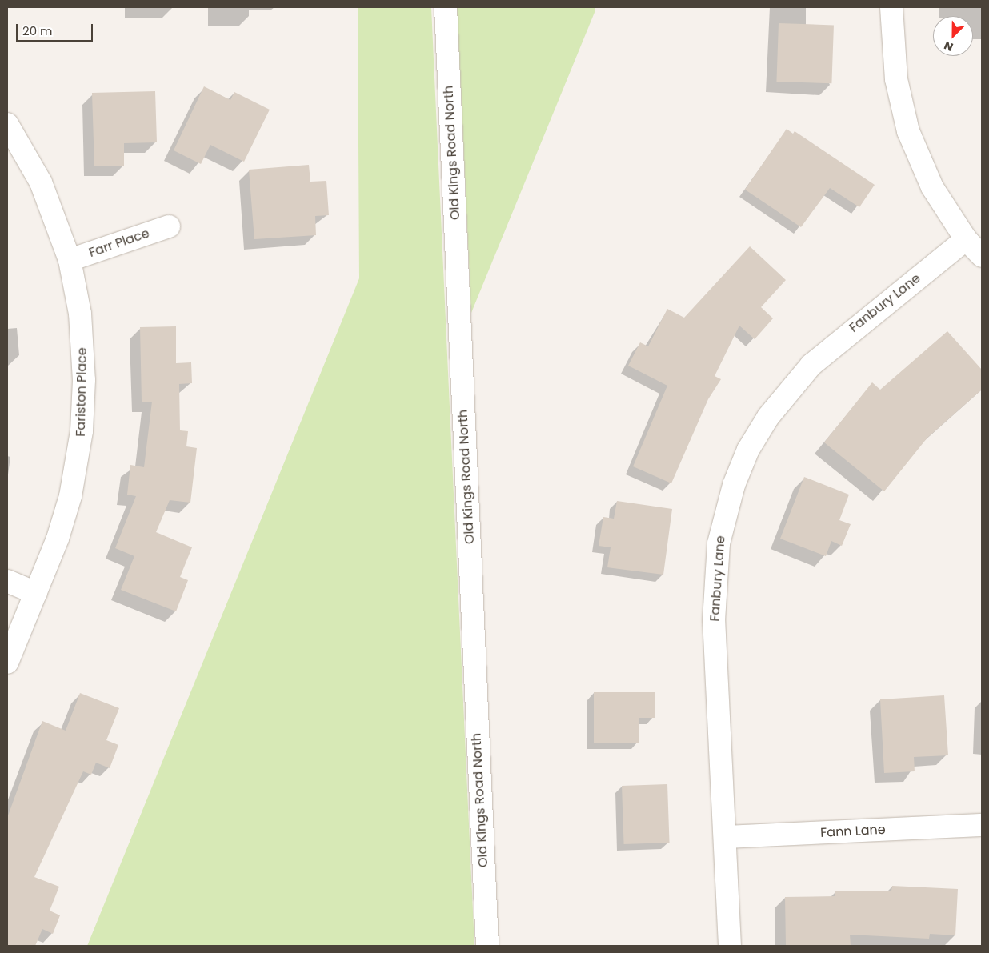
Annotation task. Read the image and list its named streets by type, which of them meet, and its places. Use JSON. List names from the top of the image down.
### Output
{
  "streets": {
    "street": [
      "Old Kings Road North",
      "Farr Place",
      "Fanbury Lane",
      "Fariston Place",
      "Fann Lane"
    ]
  },
  "crossings": [
    ["Farr Place", "Fariston Place"],
    ["Fanbury Lane", "Fann Lane"]
  ],
  "scale_bar": "20 m",
  "north": "bottom left"
}
